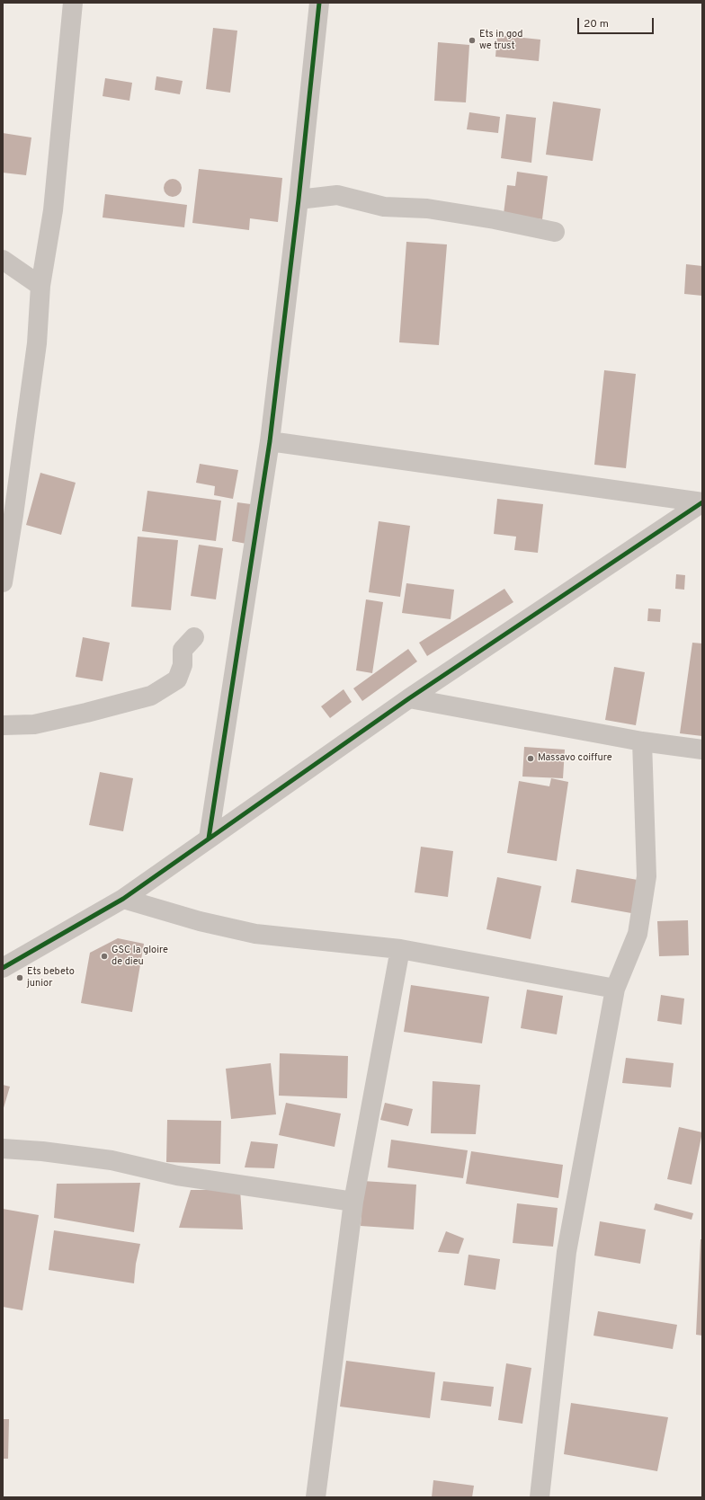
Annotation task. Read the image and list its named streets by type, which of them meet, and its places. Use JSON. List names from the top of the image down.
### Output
{
  "places": [
    "Ets in god we trust",
    "Massavo coiffure",
    "GSC la gloire de dieu",
    "Ets bebeto junior"
  ],
  "scale_bar": "20 m"
}
